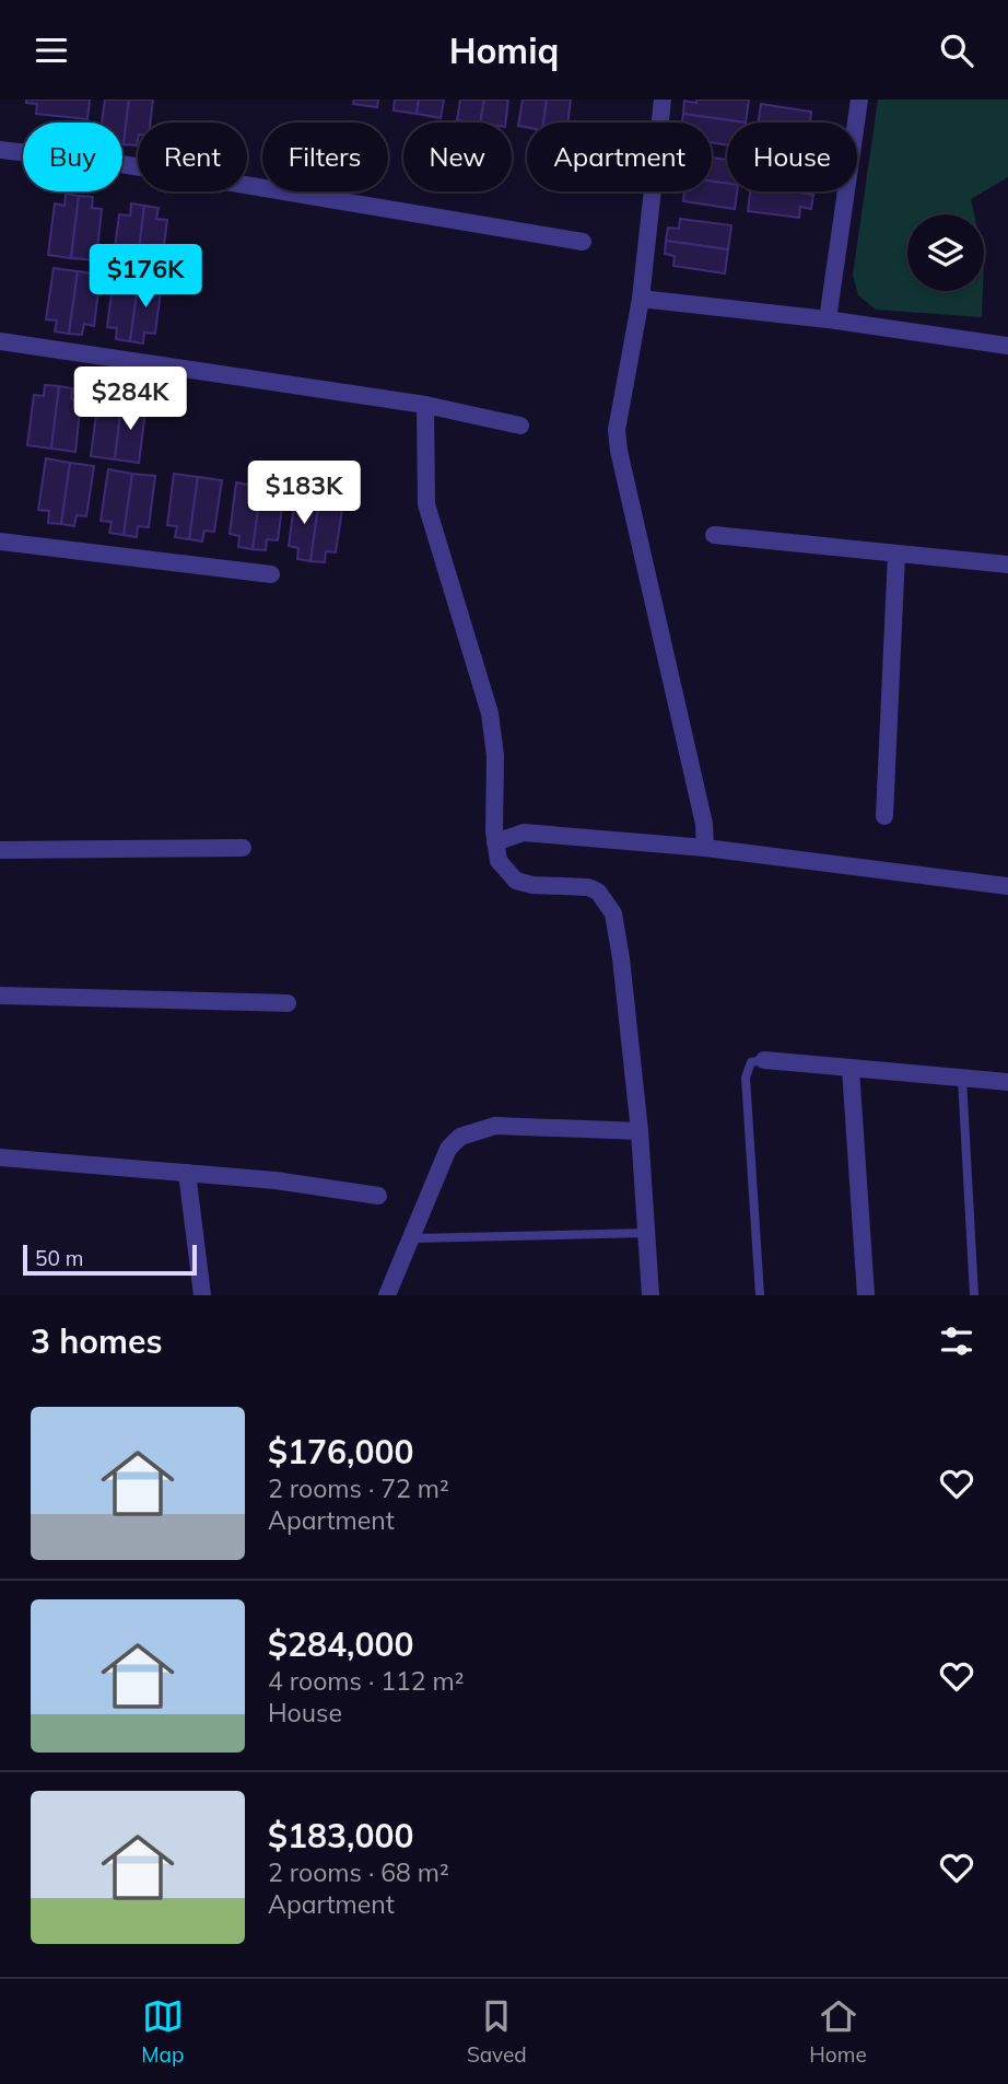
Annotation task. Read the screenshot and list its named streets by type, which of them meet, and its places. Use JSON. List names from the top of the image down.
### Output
{
  "scale_bar": "50 m",
  "page": {
    "header": "Homiq",
    "chip": [
      "Buy",
      "Rent",
      "Filters",
      "New",
      "Apartment",
      "House"
    ],
    "price": ["$176K", "$284K", "$183K"],
    "scale": "50 m",
    "heading": "3 homes",
    "list": [
      {
        "name": "$176,000",
        "note": "2 rooms · 72 m² · Apartment"
      },
      {
        "name": "$284,000",
        "note": "4 rooms · 112 m² · House"
      },
      {
        "name": "$183,000",
        "note": "2 rooms · 68 m² · Apartment"
      }
    ],
    "tabs": ["Map", "Saved", "Home"]
  }
}
